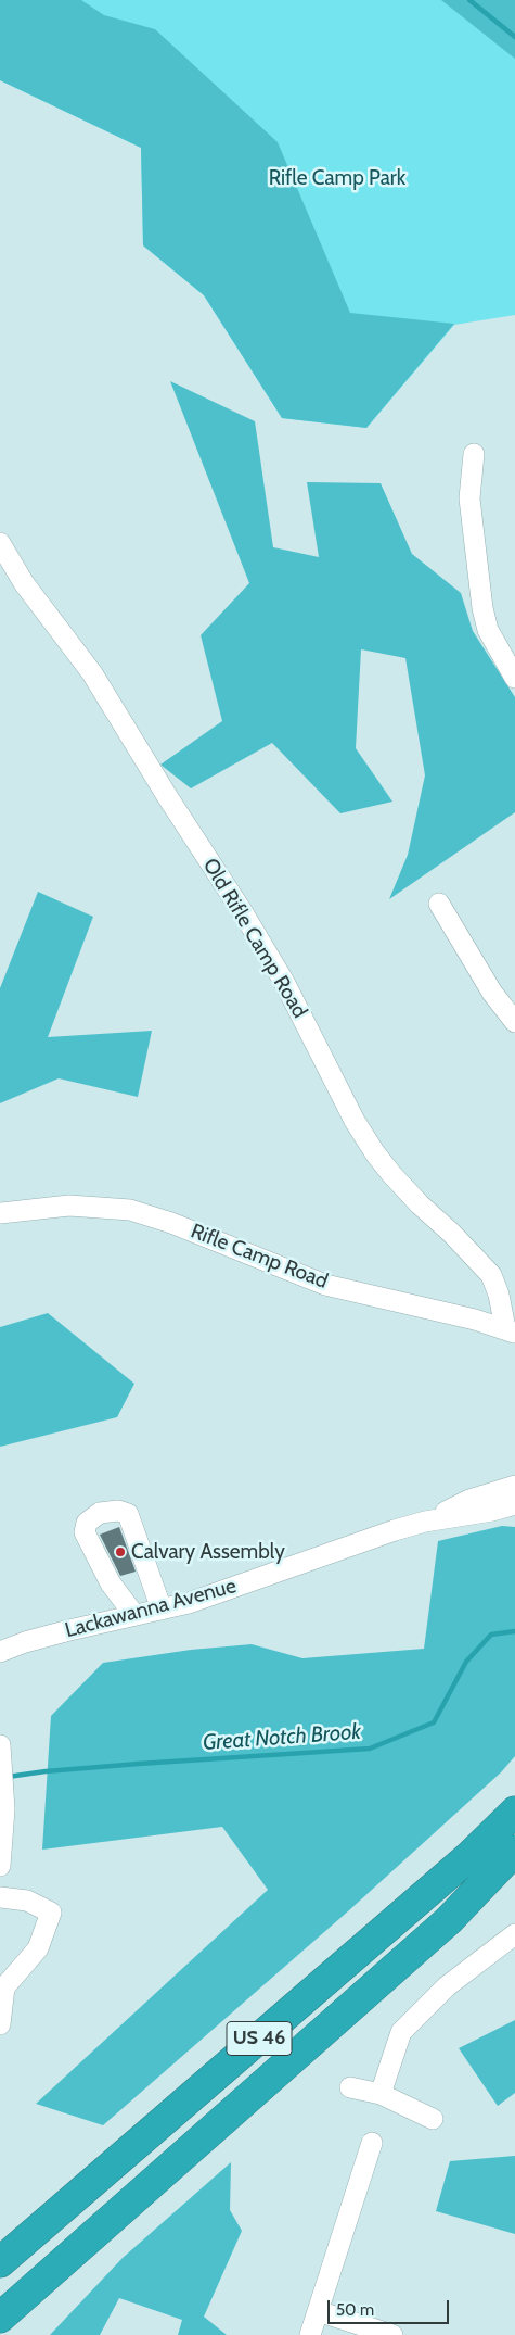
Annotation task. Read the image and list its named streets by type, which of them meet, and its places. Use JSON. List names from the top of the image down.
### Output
{
  "streets": {
    "highway": ["US 46"],
    "street": ["Old Rifle Camp Road", "Rifle Camp Road", "Lackawanna Avenue"]
  },
  "crossings": [
    ["Old Rifle Camp Road", "Rifle Camp Road"]
  ],
  "water": ["Great Notch Brook"],
  "parks": ["Rifle Camp Park"],
  "places": ["Calvary Assembly"],
  "scale_bar": "50 m"
}
